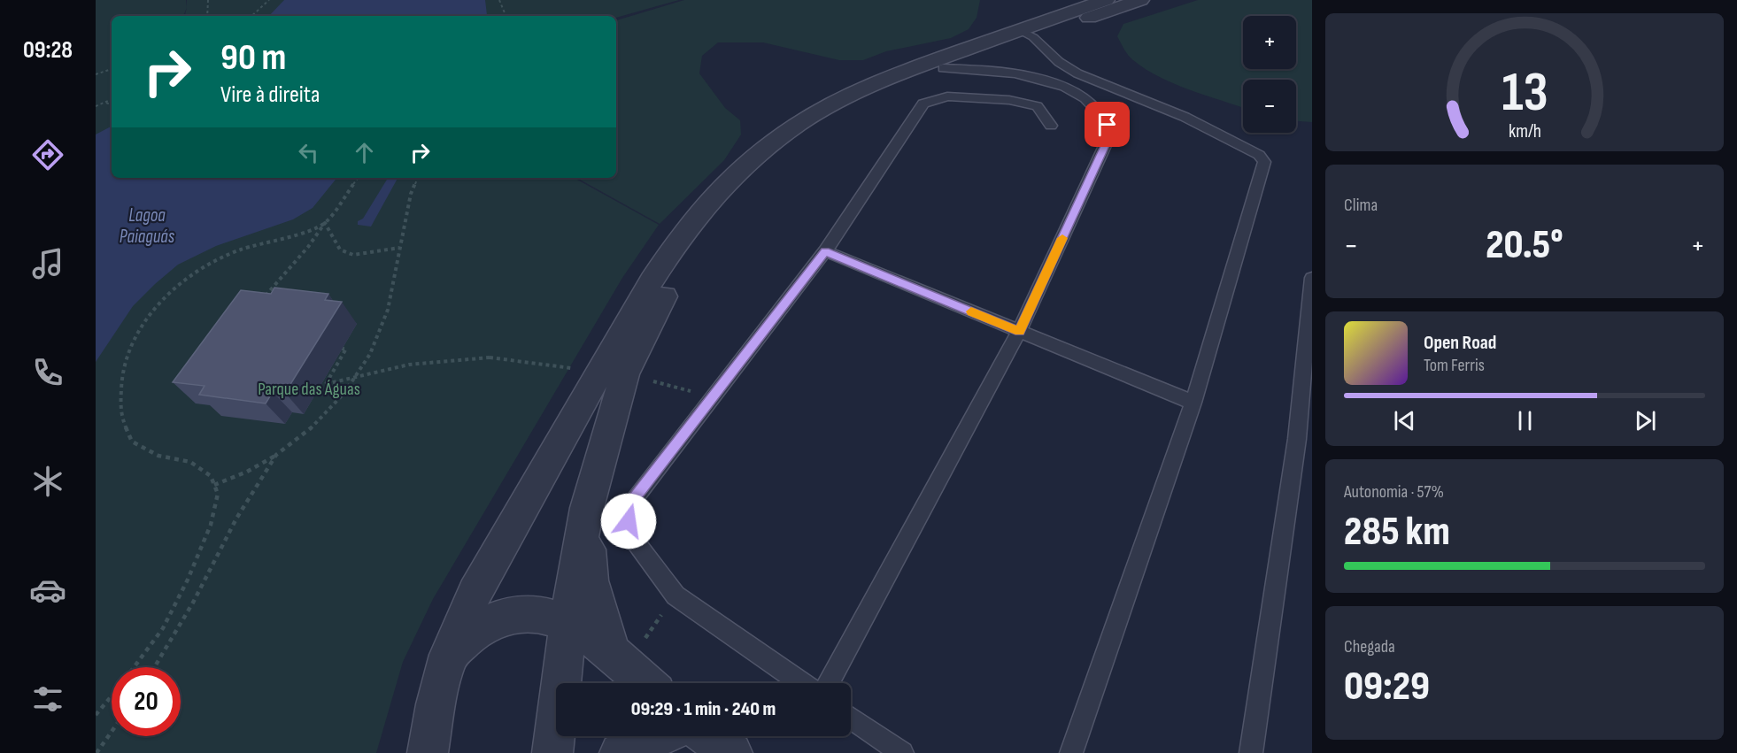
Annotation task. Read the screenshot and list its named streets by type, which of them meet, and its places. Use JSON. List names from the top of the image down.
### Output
{
  "water": ["Lagoa Paiaguás"],
  "parks": ["Parque das Águas"],
  "page": {
    "tabs": "09:28",
    "map_buttons": ["+", "−"],
    "turn": ["90 m", "Vire à direita"],
    "tile": [
      "Clima",
      ["Autonomia · 57%", "285 km"],
      ["Chegada", "09:29"]
    ],
    "heat": ["−", "20.5°", "+"],
    "song": ["Open Road", "Tom Ferris"],
    "limit": "20",
    "trip": "09:29 · 1 min · 240 m",
    "gauge": ["13", "km/h"]
  }
}
